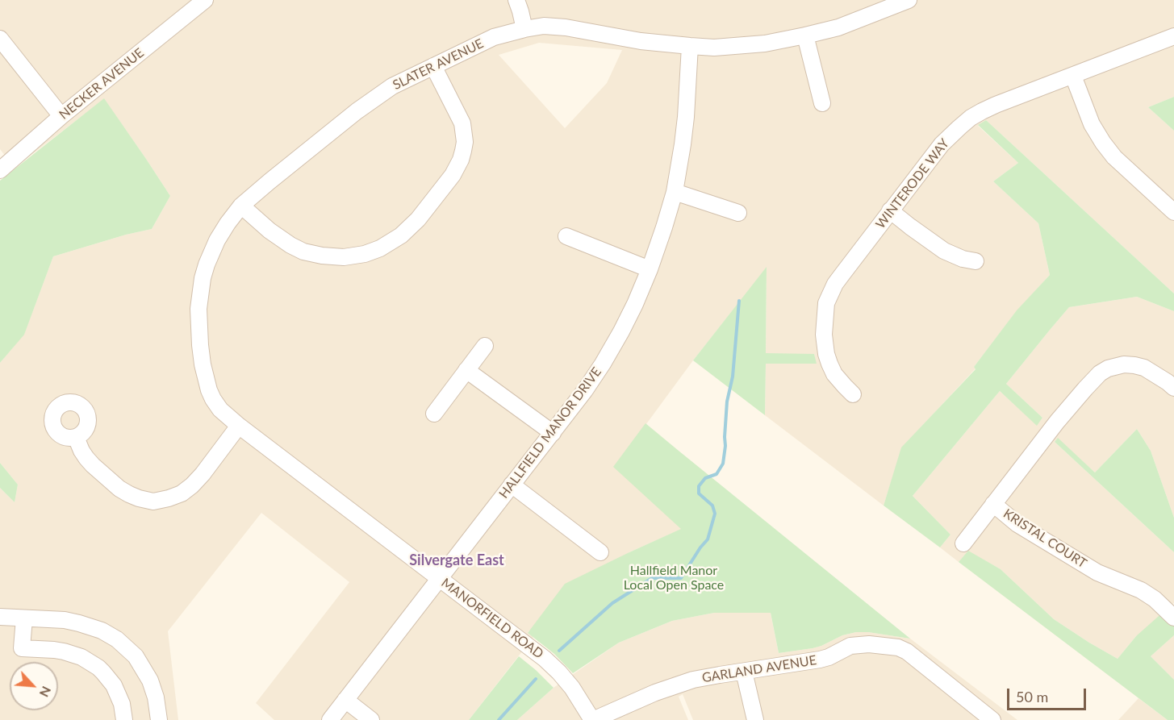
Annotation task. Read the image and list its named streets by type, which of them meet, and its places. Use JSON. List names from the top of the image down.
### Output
{
  "streets": {
    "street": [
      "SLATER AVENUE",
      "NECKER AVENUE",
      "WINTERODE WAY",
      "HALLFIELD MANOR DRIVE",
      "KRISTAL COURT",
      "MANORFIELD ROAD",
      "GARLAND AVENUE"
    ]
  },
  "crossings": [
    ["SLATER AVENUE", "HALLFIELD MANOR DRIVE"],
    ["SLATER AVENUE", "MANORFIELD ROAD"],
    ["HALLFIELD MANOR DRIVE", "MANORFIELD ROAD"],
    ["MANORFIELD ROAD", "GARLAND AVENUE"]
  ],
  "districts": ["Silvergate East"],
  "parks": ["Hallfield Manor Local Open Space"],
  "scale_bar": "50 m",
  "north": "bottom right"
}
